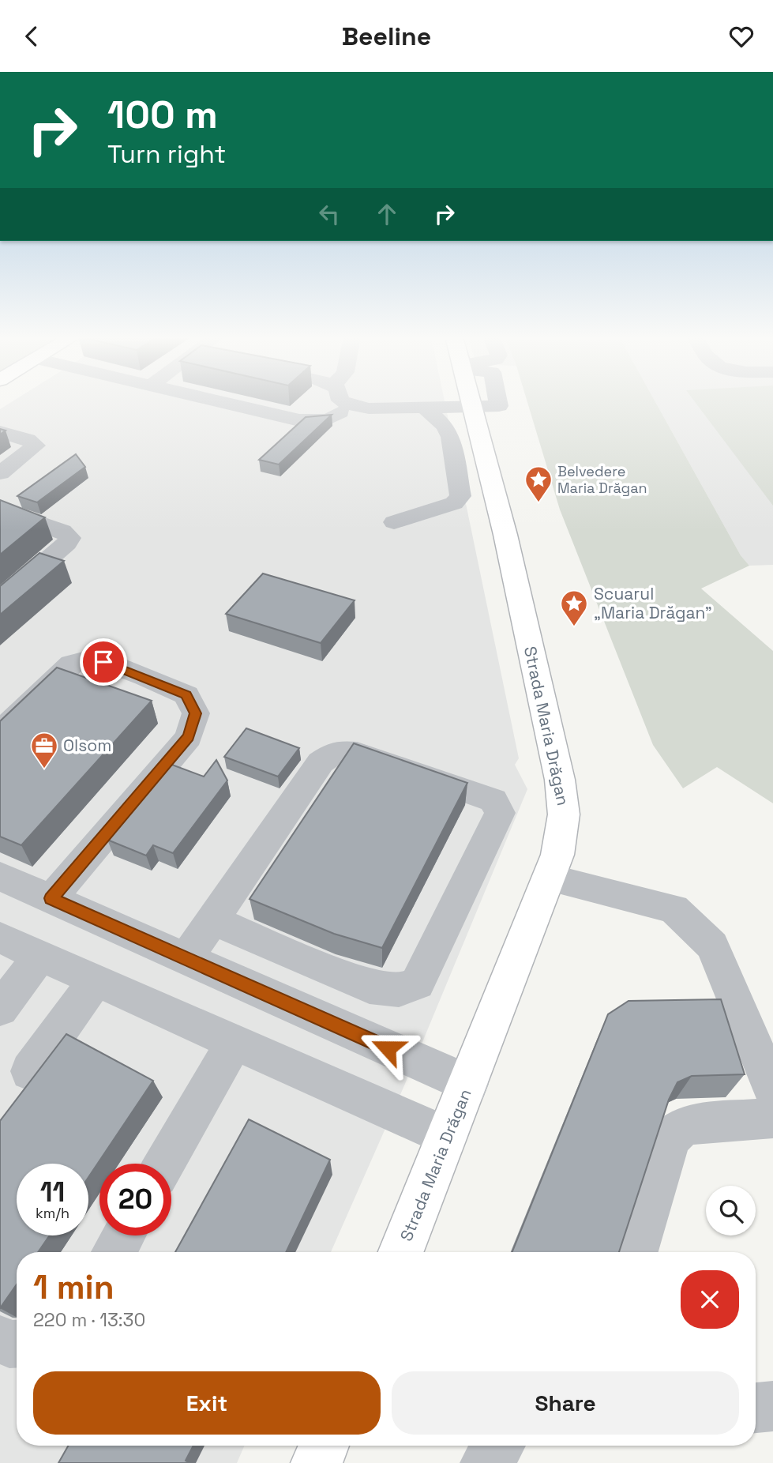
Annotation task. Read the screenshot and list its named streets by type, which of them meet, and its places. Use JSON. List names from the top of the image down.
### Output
{
  "streets": {
    "main road": ["Strada Maria Drăgan"]
  },
  "places": {
    "place": ["Belvedere Maria Drăgan", "Scuarul „Maria Drăgan”"],
    "office": ["Olsom"]
  },
  "page": {
    "header": "Beeline",
    "turn": ["100 m", "Turn right"],
    "speed": "11 km/h",
    "limit": "20",
    "heading": ["1 min", "220 m · 13:30"],
    "buttons": ["Exit", "Share"]
  }
}
